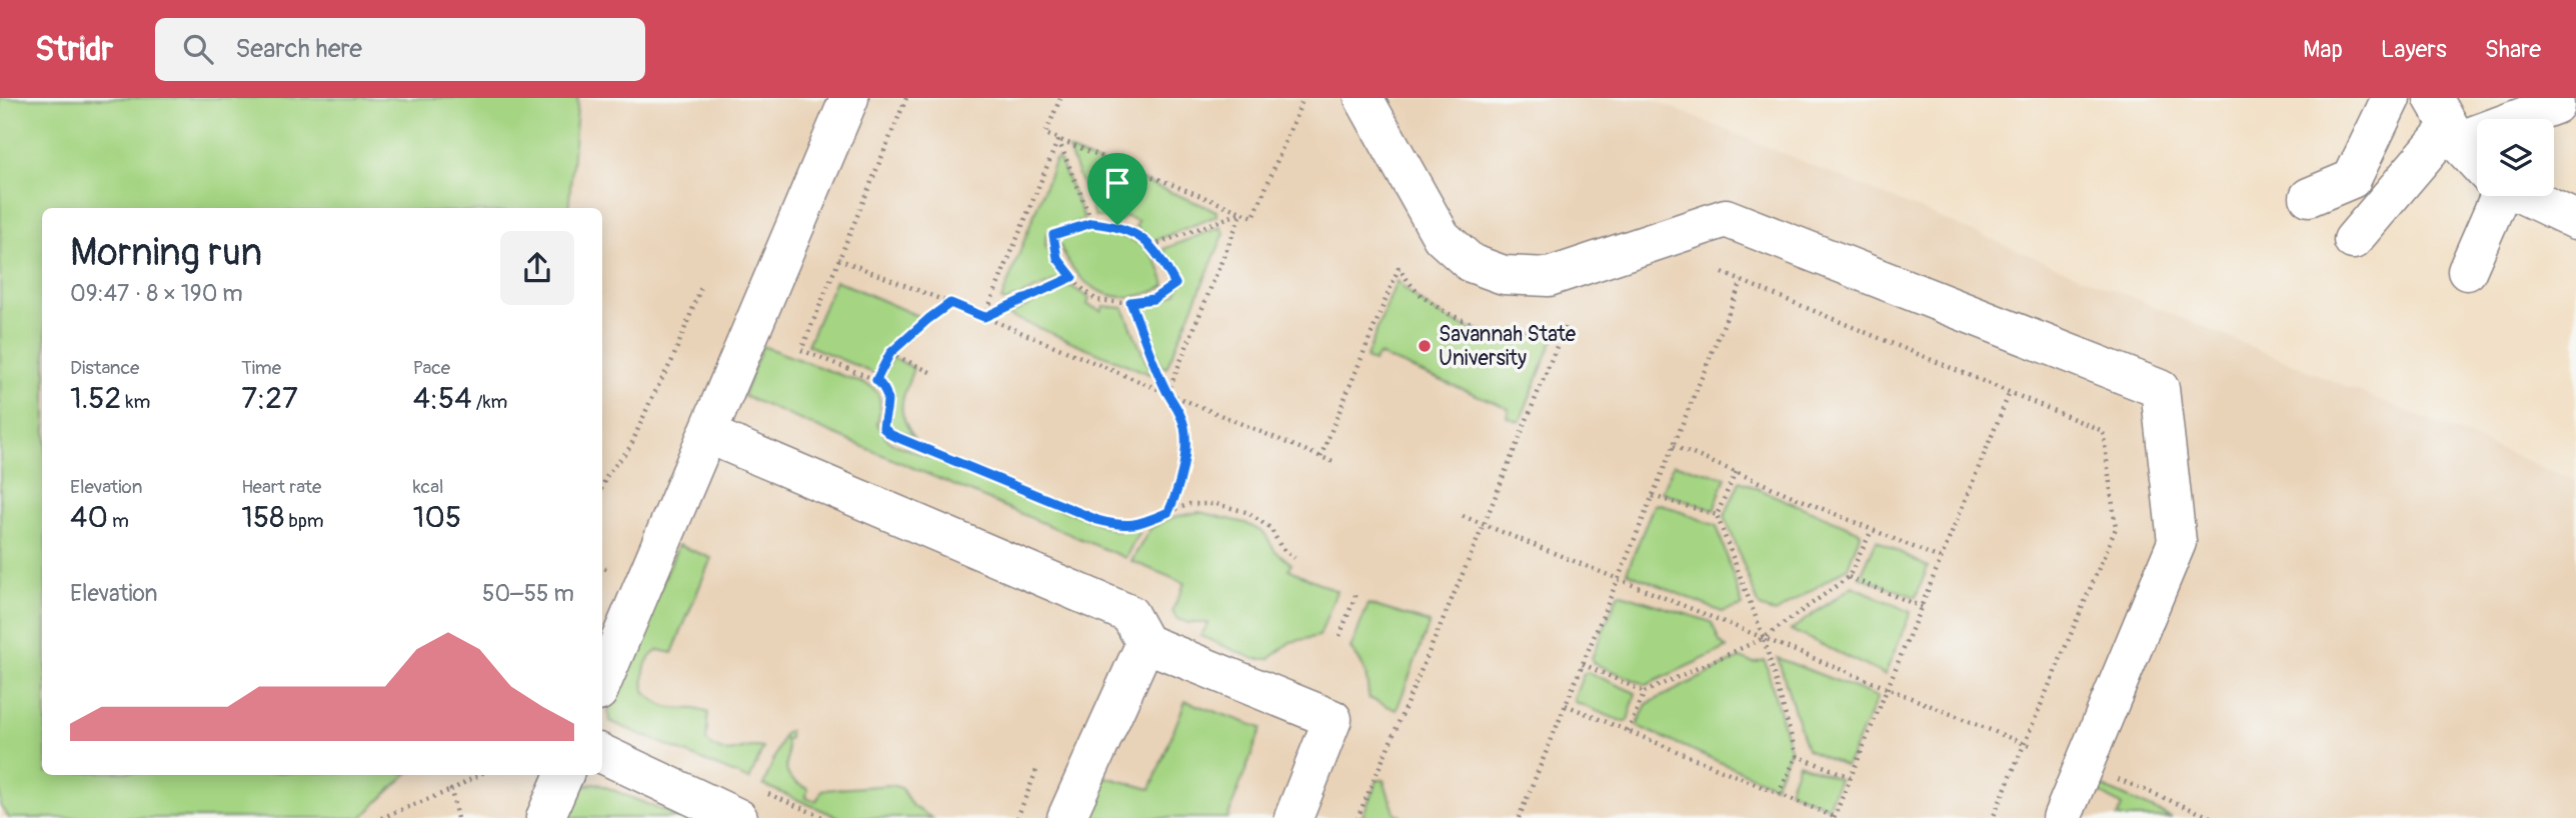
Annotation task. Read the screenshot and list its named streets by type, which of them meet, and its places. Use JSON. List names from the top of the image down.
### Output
{
  "places": ["Savannah State University"],
  "page": {
    "header": "Stridr",
    "search": "Search here",
    "nav": ["Map", "Layers", "Share"],
    "heading": ["Morning run", "09:47 · 8 × 190 m"],
    "stats": [
      ["Distance", "1.52 km"],
      ["Time", "7:27"],
      ["Pace", "4:54 /km"],
      ["Elevation", "40 m"],
      ["Heart rate", "158 bpm"],
      ["kcal", "105"]
    ],
    "chart": ["Elevation", "50–55 m"]
  }
}
